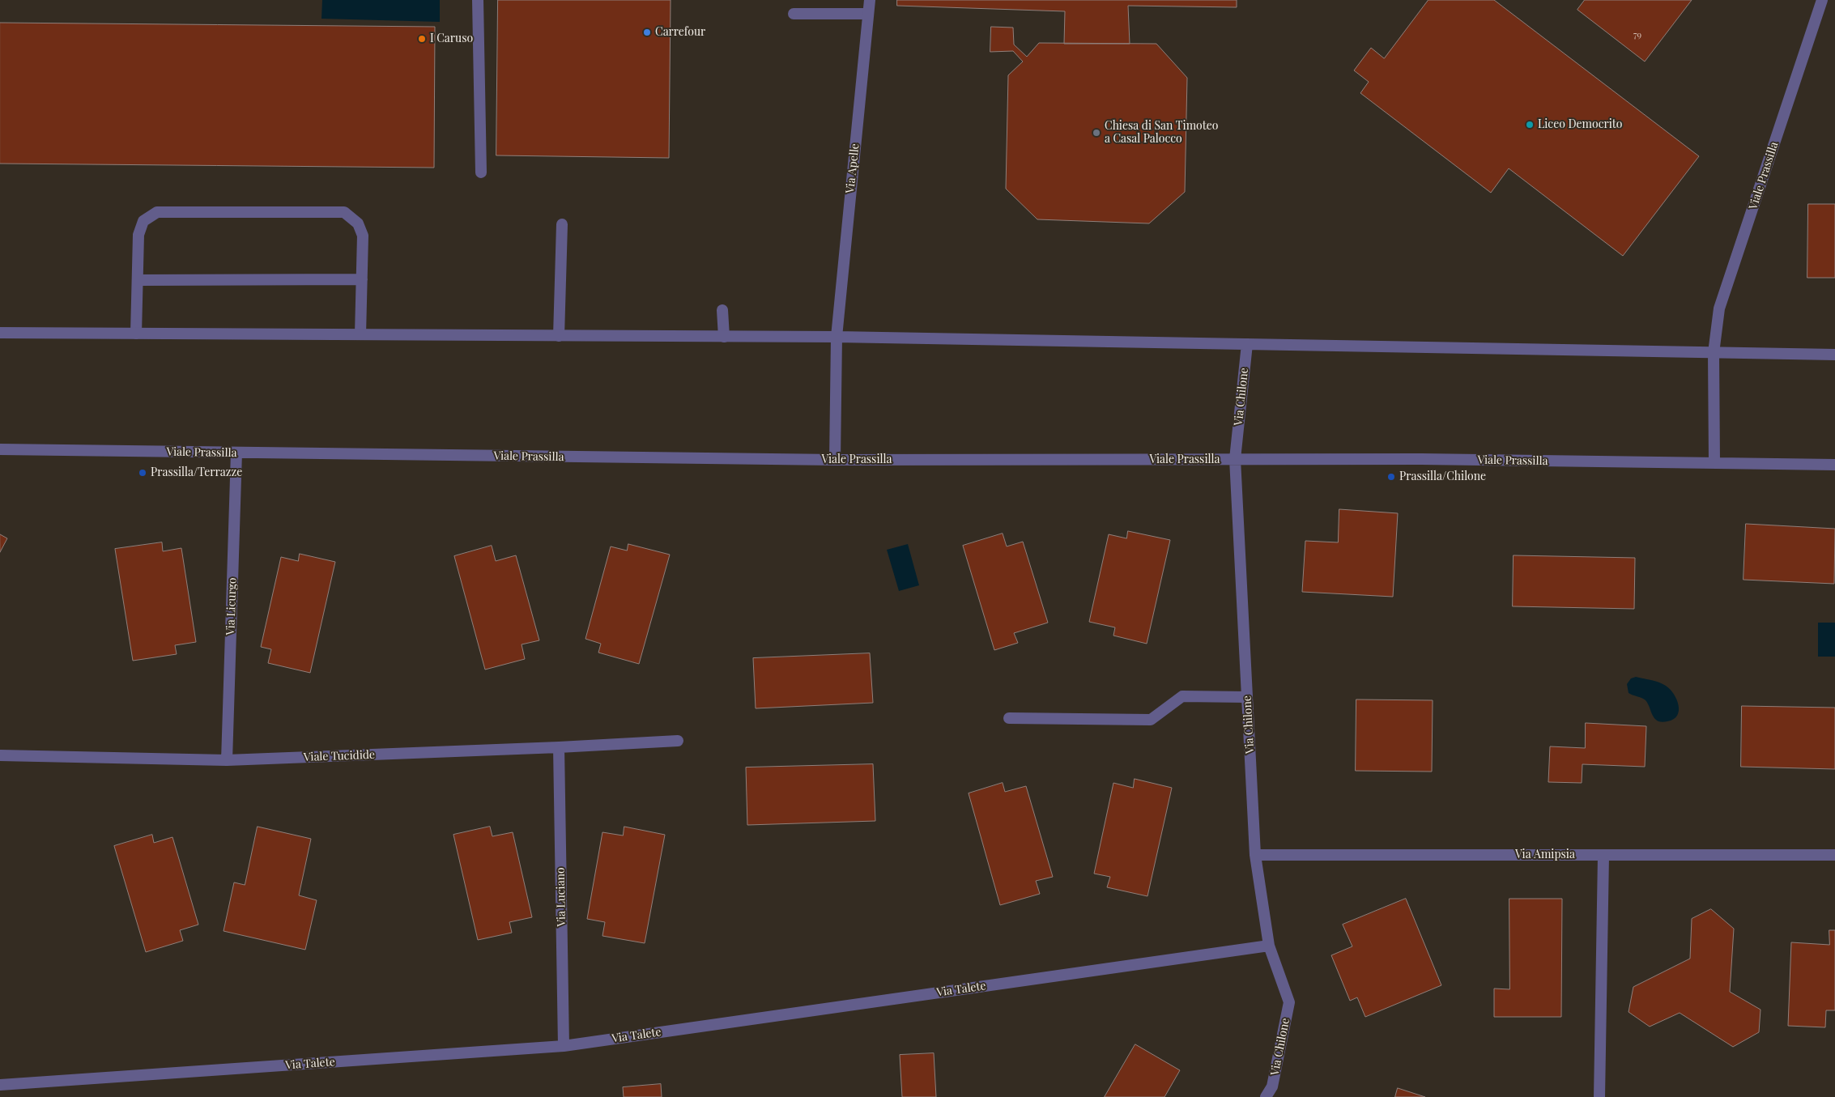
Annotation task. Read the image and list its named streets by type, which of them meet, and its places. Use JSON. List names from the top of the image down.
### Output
{
  "streets": {
    "street": [
      "Via Apelle",
      "Viale Prassilla",
      "Via Chilone",
      "Via Licurgo",
      "Viale Tucidide",
      "Via Amipsia",
      "Via Luciano",
      "Via Talete"
    ]
  },
  "crossings": [
    ["Via Apelle", "Viale Prassilla"],
    ["Viale Prassilla", "Via Chilone"],
    ["Viale Prassilla", "Via Licurgo"],
    ["Via Chilone", "Via Amipsia"],
    ["Via Chilone", "Via Talete"],
    ["Via Licurgo", "Viale Tucidide"],
    ["Viale Tucidide", "Via Luciano"],
    ["Via Luciano", "Via Talete"]
  ],
  "places": [
    "Carrefour",
    "I Caruso",
    "Liceo Democrito",
    "Chiesa di San Timoteo a Casal Palocco",
    "Prassilla/Terrazze",
    "Prassilla/Chilone"
  ],
  "house_numbers": ["79"]
}
